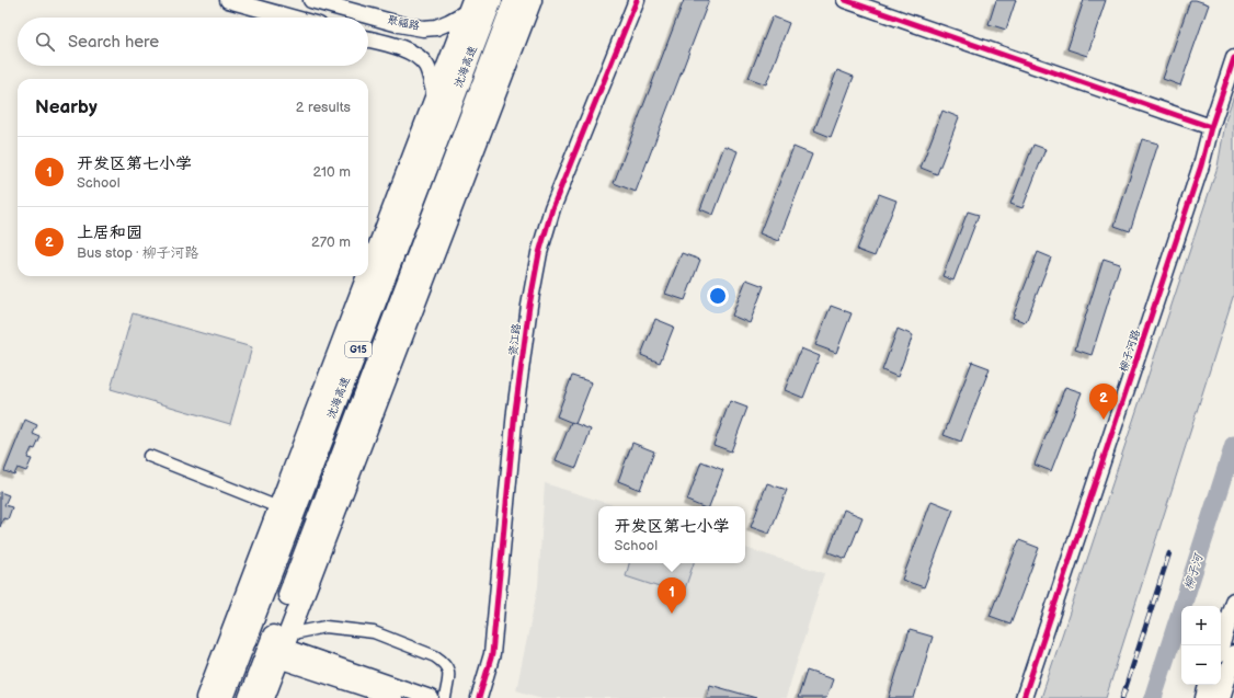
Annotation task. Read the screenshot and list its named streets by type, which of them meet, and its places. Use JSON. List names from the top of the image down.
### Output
{
  "streets": {
    "highway": ["沈海高速", "G15"],
    "street": ["聚福路", "资江路", "柳子河路"]
  },
  "water": ["柳子河"],
  "page": {
    "search": "Search here",
    "heading": ["Nearby", "2 results"],
    "list": [
      {
        "mark": "1",
        "name": "开发区第七小学",
        "note": "School",
        "value": "210 m"
      },
      {
        "mark": "2",
        "name": "上居和园",
        "note": "Bus stop · 柳子河路",
        "value": "270 m"
      }
    ],
    "pins": ["2", "1"],
    "popup": ["开发区第七小学", "School"],
    "map_buttons": ["+", "−"]
  }
}
